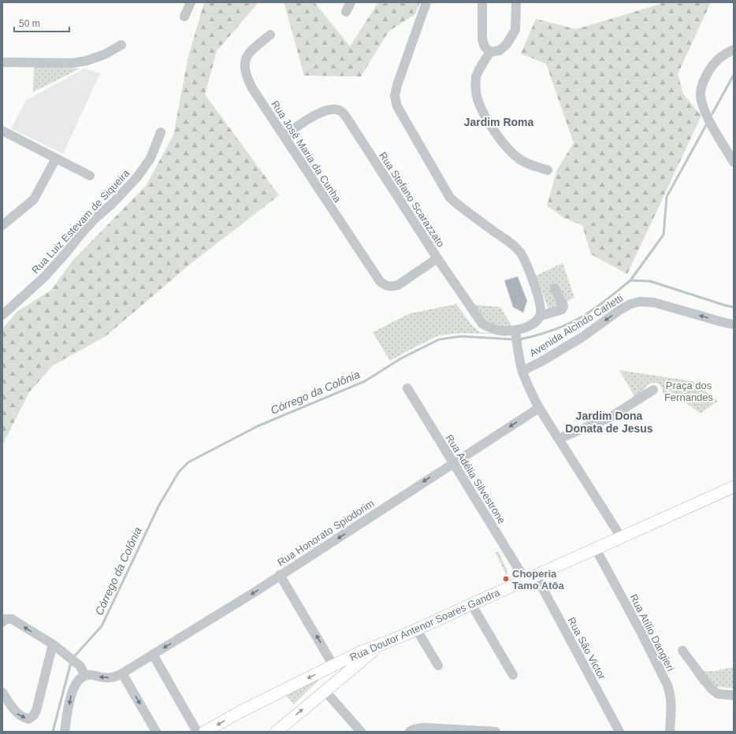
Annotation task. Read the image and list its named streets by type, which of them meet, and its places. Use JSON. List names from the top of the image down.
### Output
{
  "streets": {
    "main road": ["Rua Doutor Antenor Soares Gandra"],
    "street": [
      "Rua José Maria da Cunha",
      "Rua Stefano Scarazzato",
      "Rua Luiz Estevam de Siqueira",
      "Avenida Alcindo Carletti",
      "Rua Adélia Silvestrone",
      "Rua Honorato Spiodorim",
      "Rua Atílio Dangieri",
      "Rua São Victor"
    ]
  },
  "crossings": [
    ["Rua José Maria da Cunha", "Rua Stefano Scarazzato"],
    ["Rua Adélia Silvestrone", "Rua Honorato Spiodorim"],
    ["Rua Adélia Silvestrone", "Rua Doutor Antenor Soares Gandra"],
    ["Rua Adélia Silvestrone", "Rua São Victor"],
    ["Rua Doutor Antenor Soares Gandra", "Rua Atílio Dangieri"],
    ["Rua Doutor Antenor Soares Gandra", "Rua São Victor"]
  ],
  "one_way": ["Rua Honorato Spiodorim"],
  "districts": ["Jardim Roma", "Jardim Dona Donata de Jesus"],
  "water": ["Córrego da Colônia"],
  "parks": ["Praça dos Fernandes"],
  "places": ["Choperia Tamo Atôa"],
  "scale_bar": "50 m"
}
